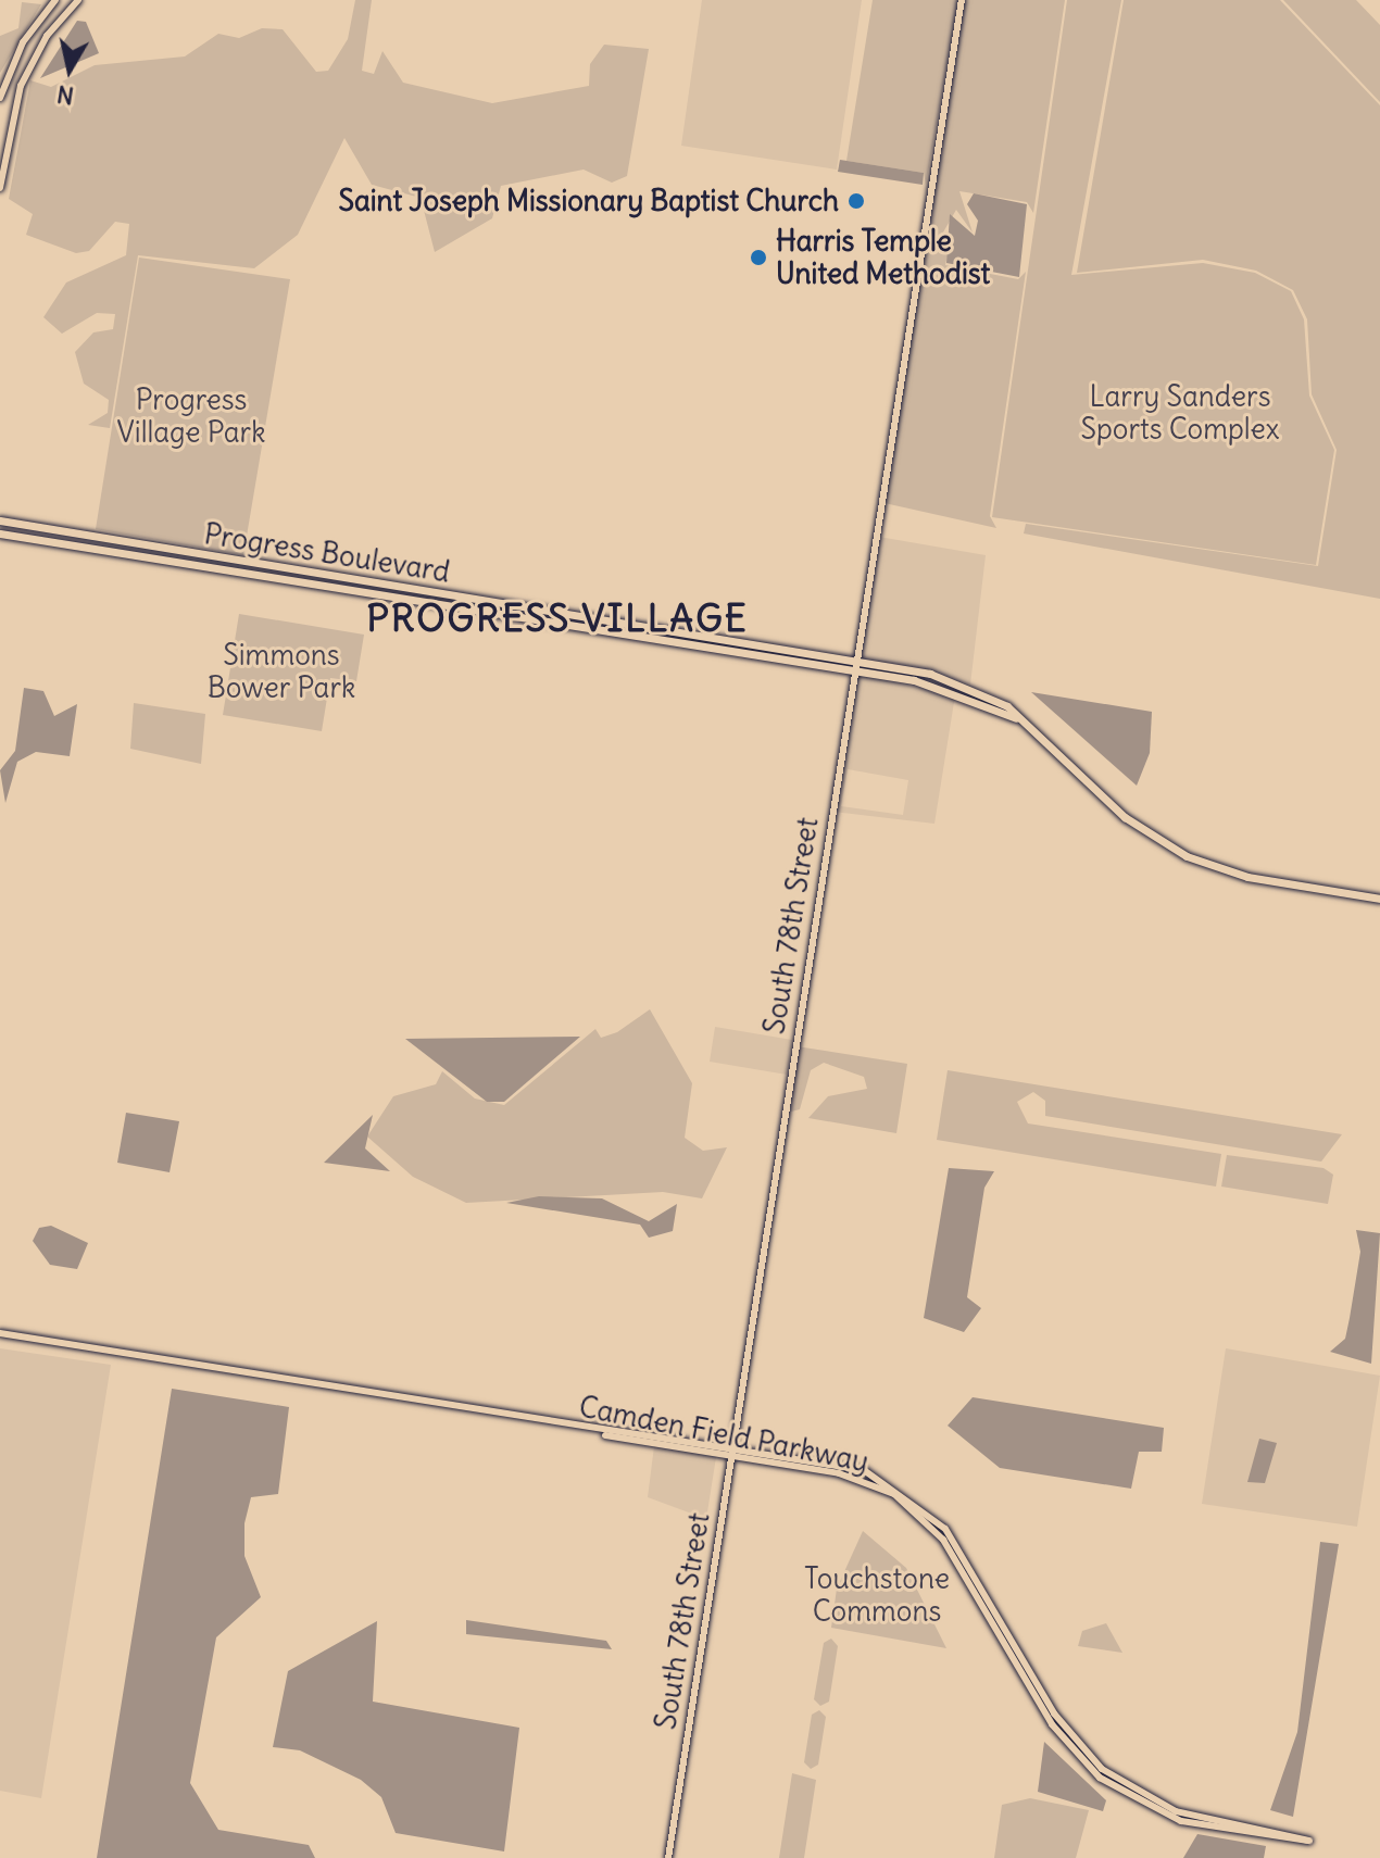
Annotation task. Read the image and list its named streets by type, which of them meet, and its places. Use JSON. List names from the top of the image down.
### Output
{
  "streets": {
    "main road": ["Progress Boulevard"],
    "street": ["South 78th Street", "Camden Field Parkway"]
  },
  "crossings": [
    ["Progress Boulevard", "South 78th Street"],
    ["South 78th Street", "Camden Field Parkway"]
  ],
  "districts": ["PROGRESS VILLAGE"],
  "parks": [
    "Larry Sanders Sports Complex",
    "Progress Village Park",
    "Simmons Bower Park",
    "Touchstone Commons"
  ],
  "places": ["Saint Joseph Missionary Baptist Church", "Harris Temple United Methodist"],
  "north": "bottom"
}
